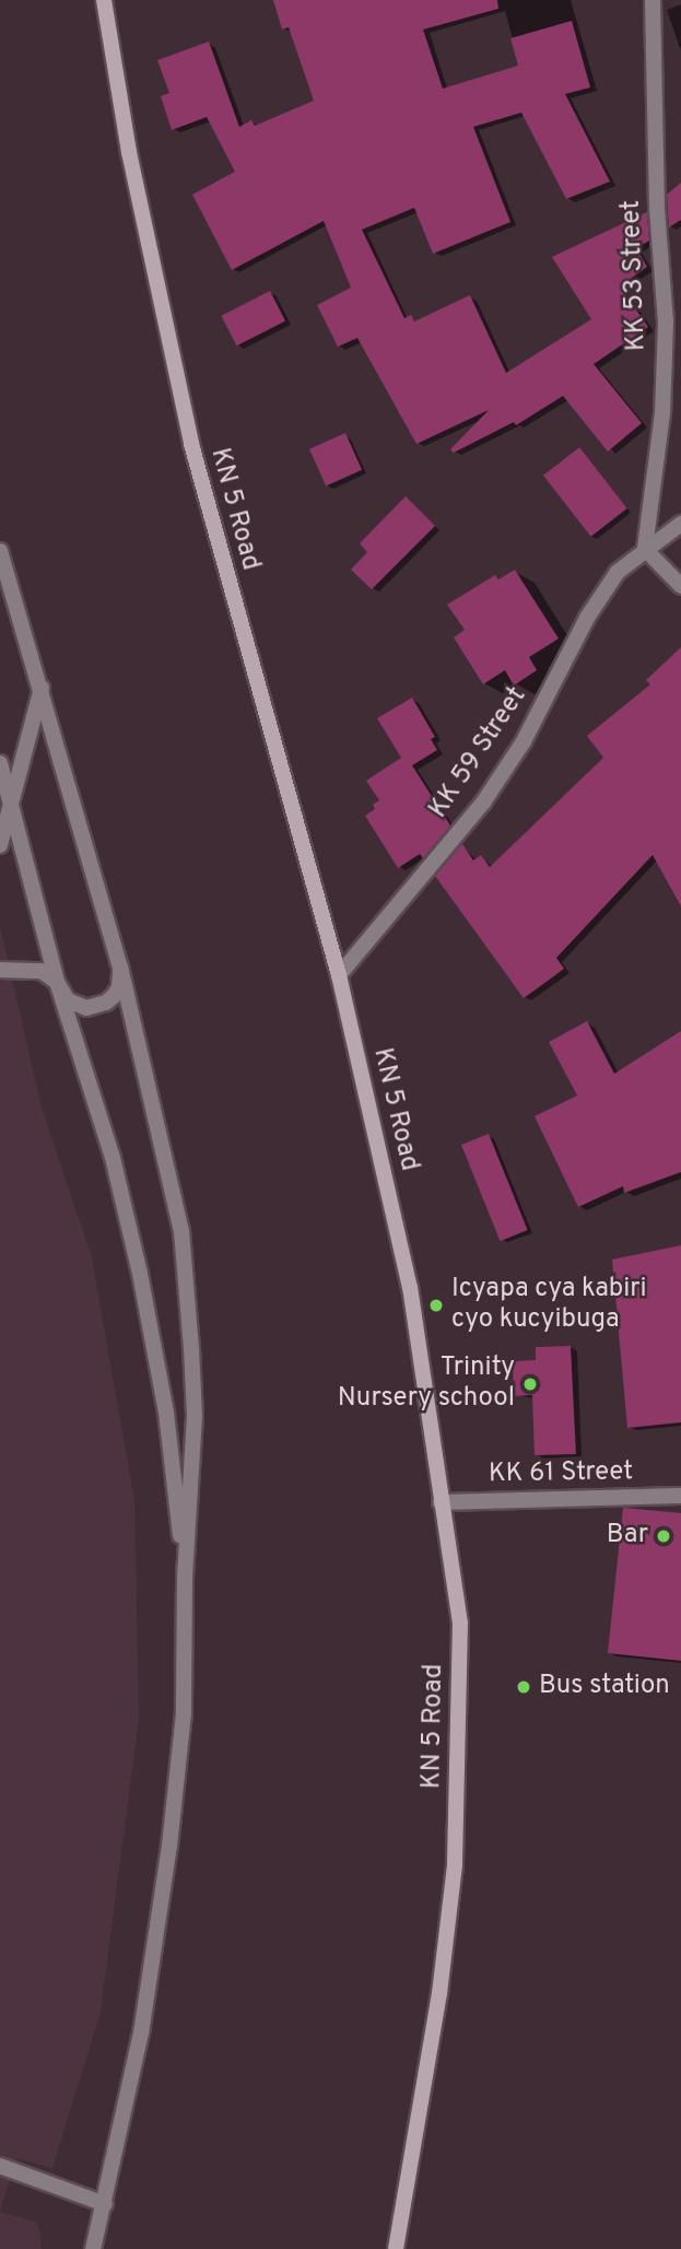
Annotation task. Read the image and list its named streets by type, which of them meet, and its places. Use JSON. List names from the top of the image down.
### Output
{
  "streets": {
    "main road": ["KN 5 Road"],
    "street": ["KK 53 Street", "KK 59 Street", "KK 61 Street"]
  },
  "crossings": [
    ["KK 53 Street", "KK 59 Street"],
    ["KN 5 Road", "KK 59 Street"],
    ["KN 5 Road", "KK 61 Street"]
  ],
  "places": [
    "Icyapa cya kabiri cyo kucyibuga",
    "Trinity Nursery school",
    "Bar",
    "Bus station"
  ]
}
